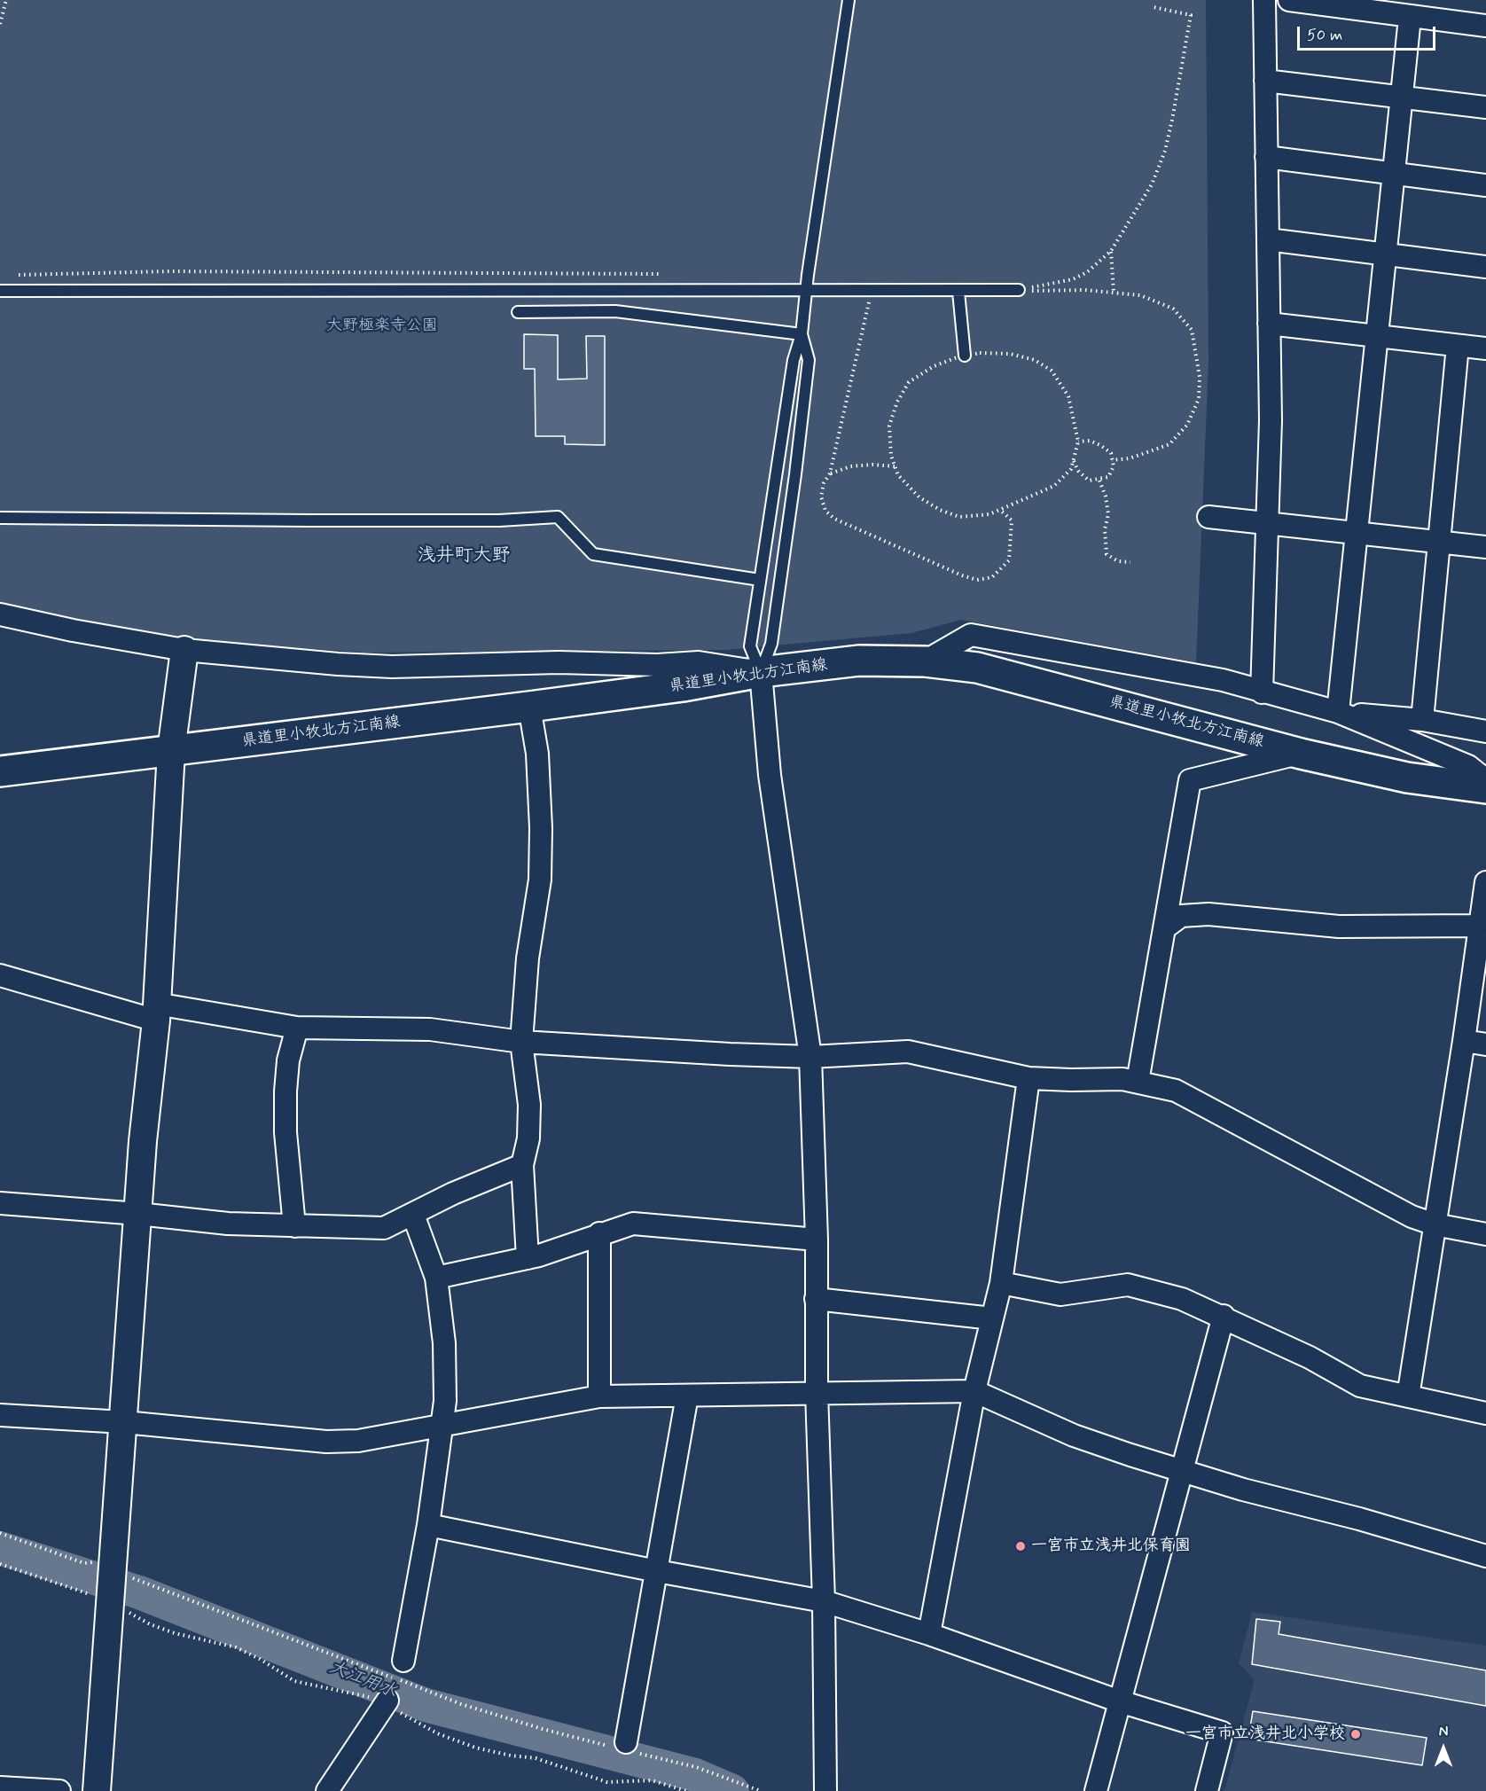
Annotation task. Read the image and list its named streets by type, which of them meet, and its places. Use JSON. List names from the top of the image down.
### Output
{
  "streets": {
    "main road": ["県道里小牧北方江南線"]
  },
  "districts": ["浅井町大野"],
  "water": ["大江用水"],
  "parks": ["大野極楽寺公園"],
  "places": ["一宮市立浅井北保育園", "一宮市立浅井北小学校"],
  "scale_bar": "50 m",
  "north": "top"
}
